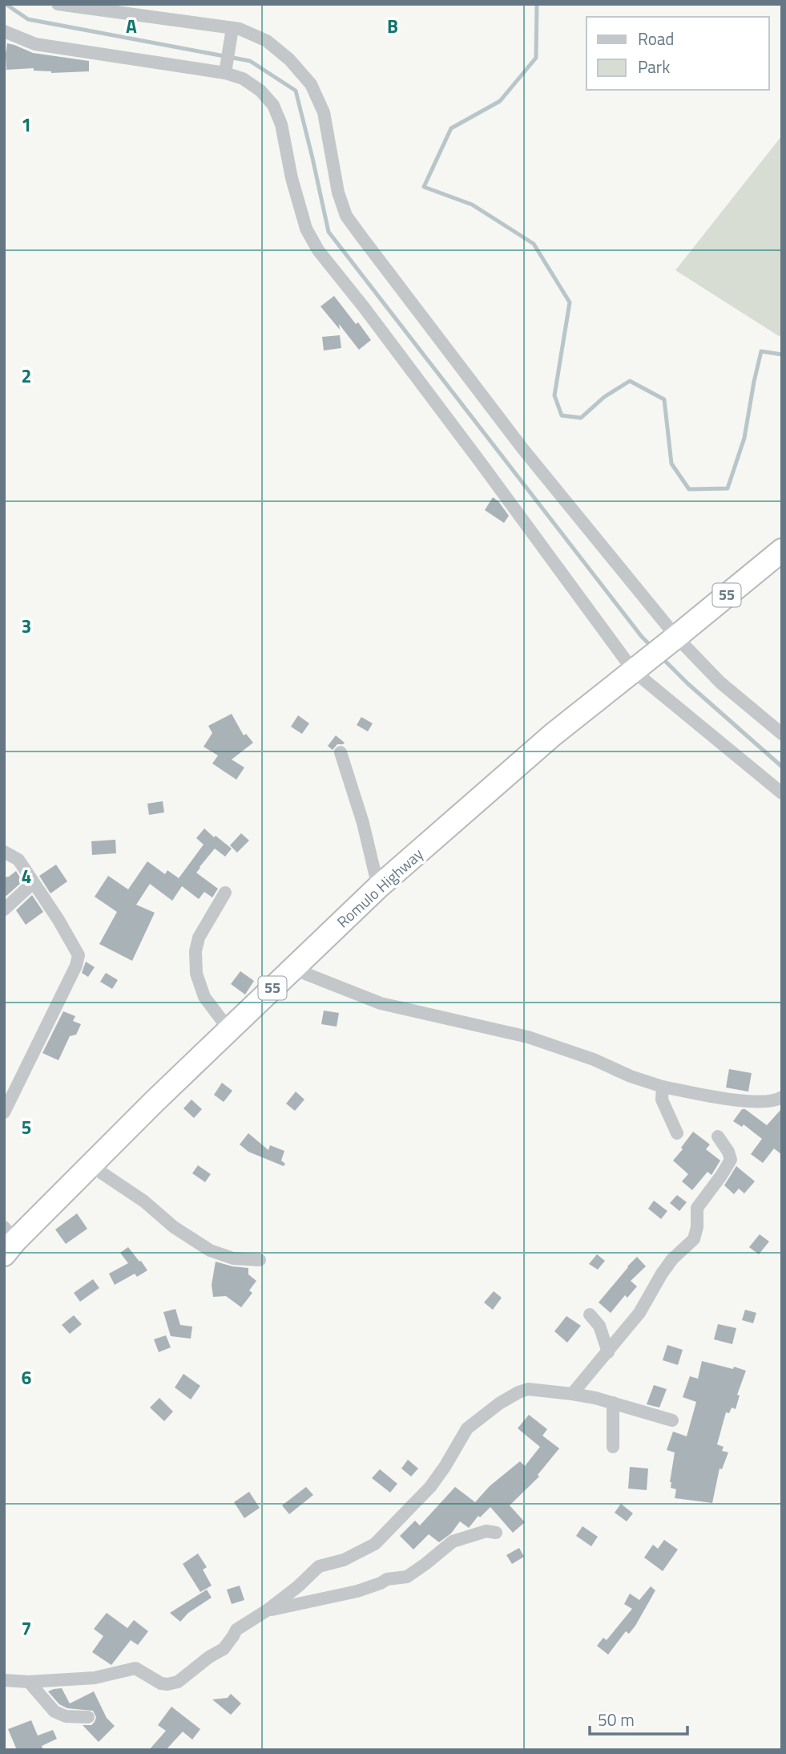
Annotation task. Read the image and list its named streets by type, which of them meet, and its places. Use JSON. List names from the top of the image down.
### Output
{
  "streets": {
    "highway": ["55", "Romulo Highway"]
  },
  "legend": ["Road", "Park"],
  "scale_bar": "50 m",
  "grid": {
    "columns": ["A", "B"],
    "rows": [
      "1",
      "2",
      "3",
      "4",
      "5",
      "6",
      "7"
    ]
  }
}
